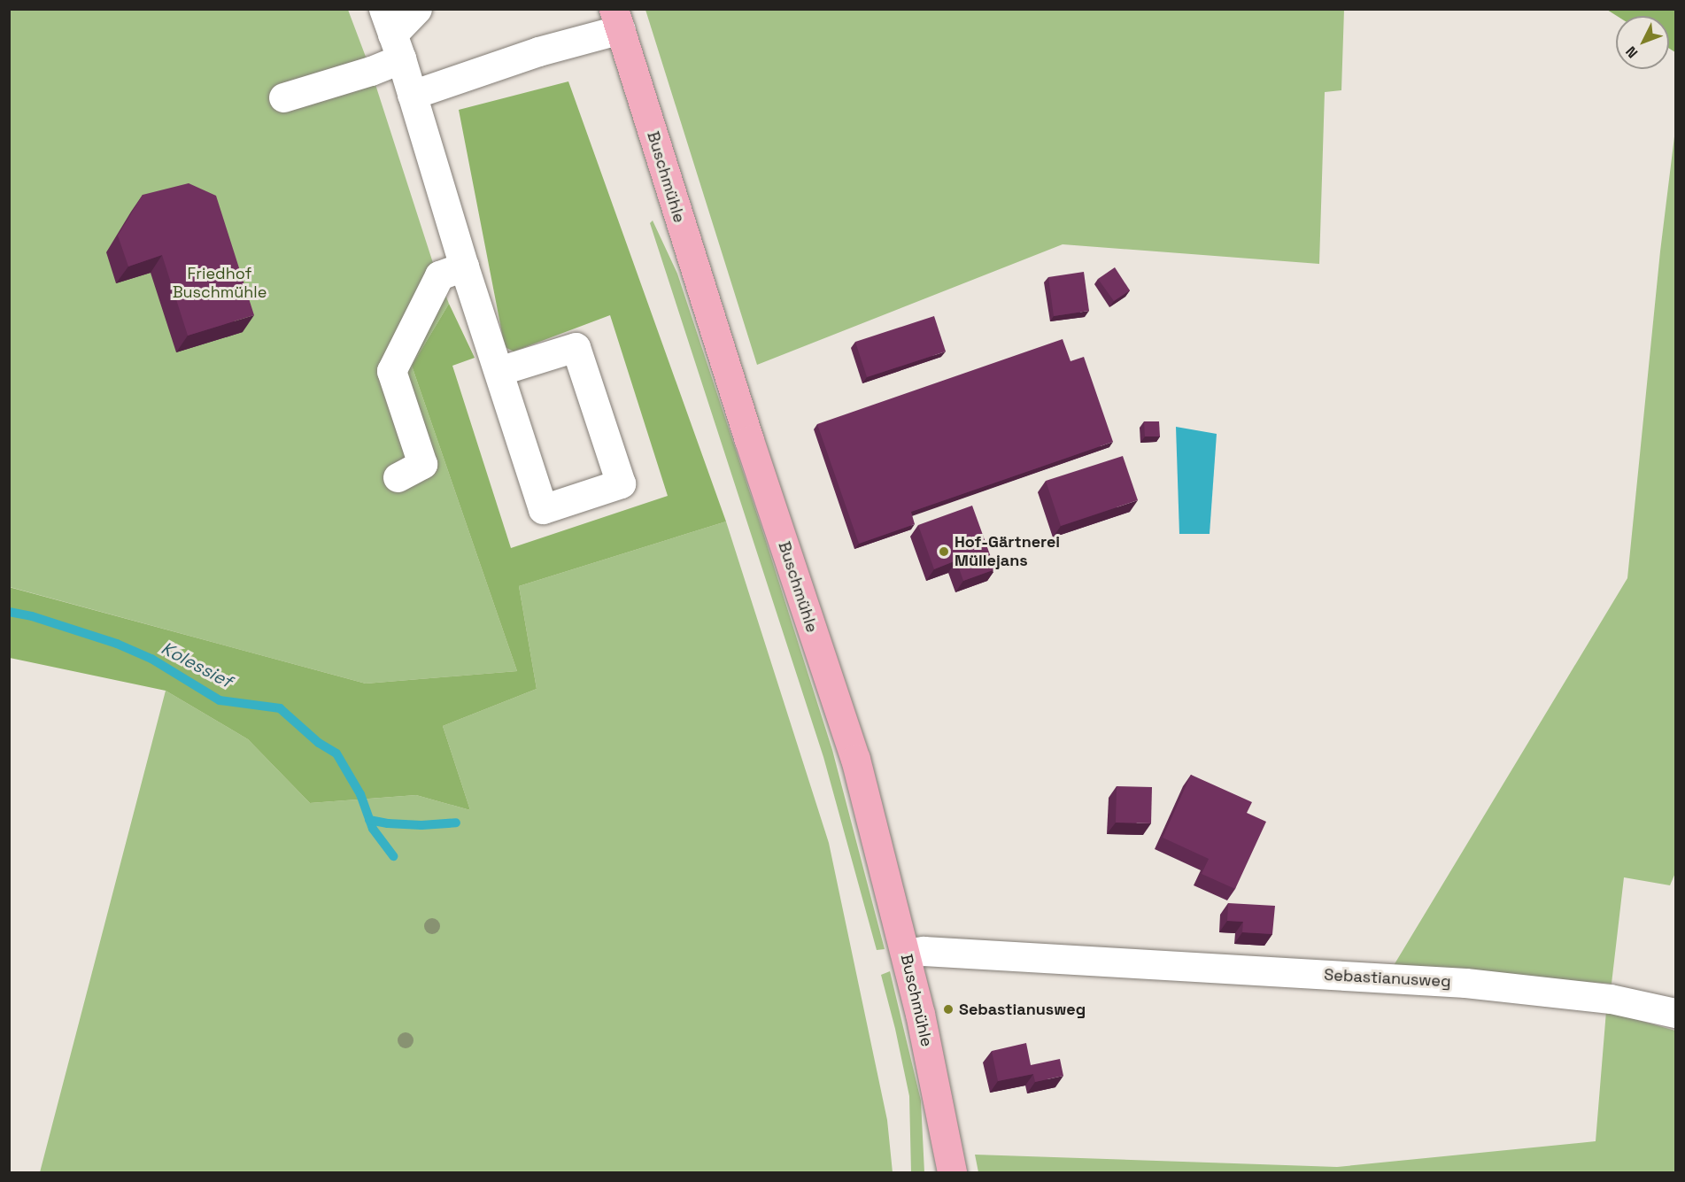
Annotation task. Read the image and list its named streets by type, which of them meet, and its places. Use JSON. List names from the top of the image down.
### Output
{
  "streets": {
    "main road": ["Buschmühle"],
    "street": ["Sebastianusweg"]
  },
  "crossings": [
    ["Buschmühle", "Sebastianusweg"]
  ],
  "water": ["Kolessief"],
  "parks": ["Friedhof Buschmühle"],
  "places": ["Hof-Gärtnerei Müllejans", "Sebastianusweg"],
  "north": "bottom left"
}
